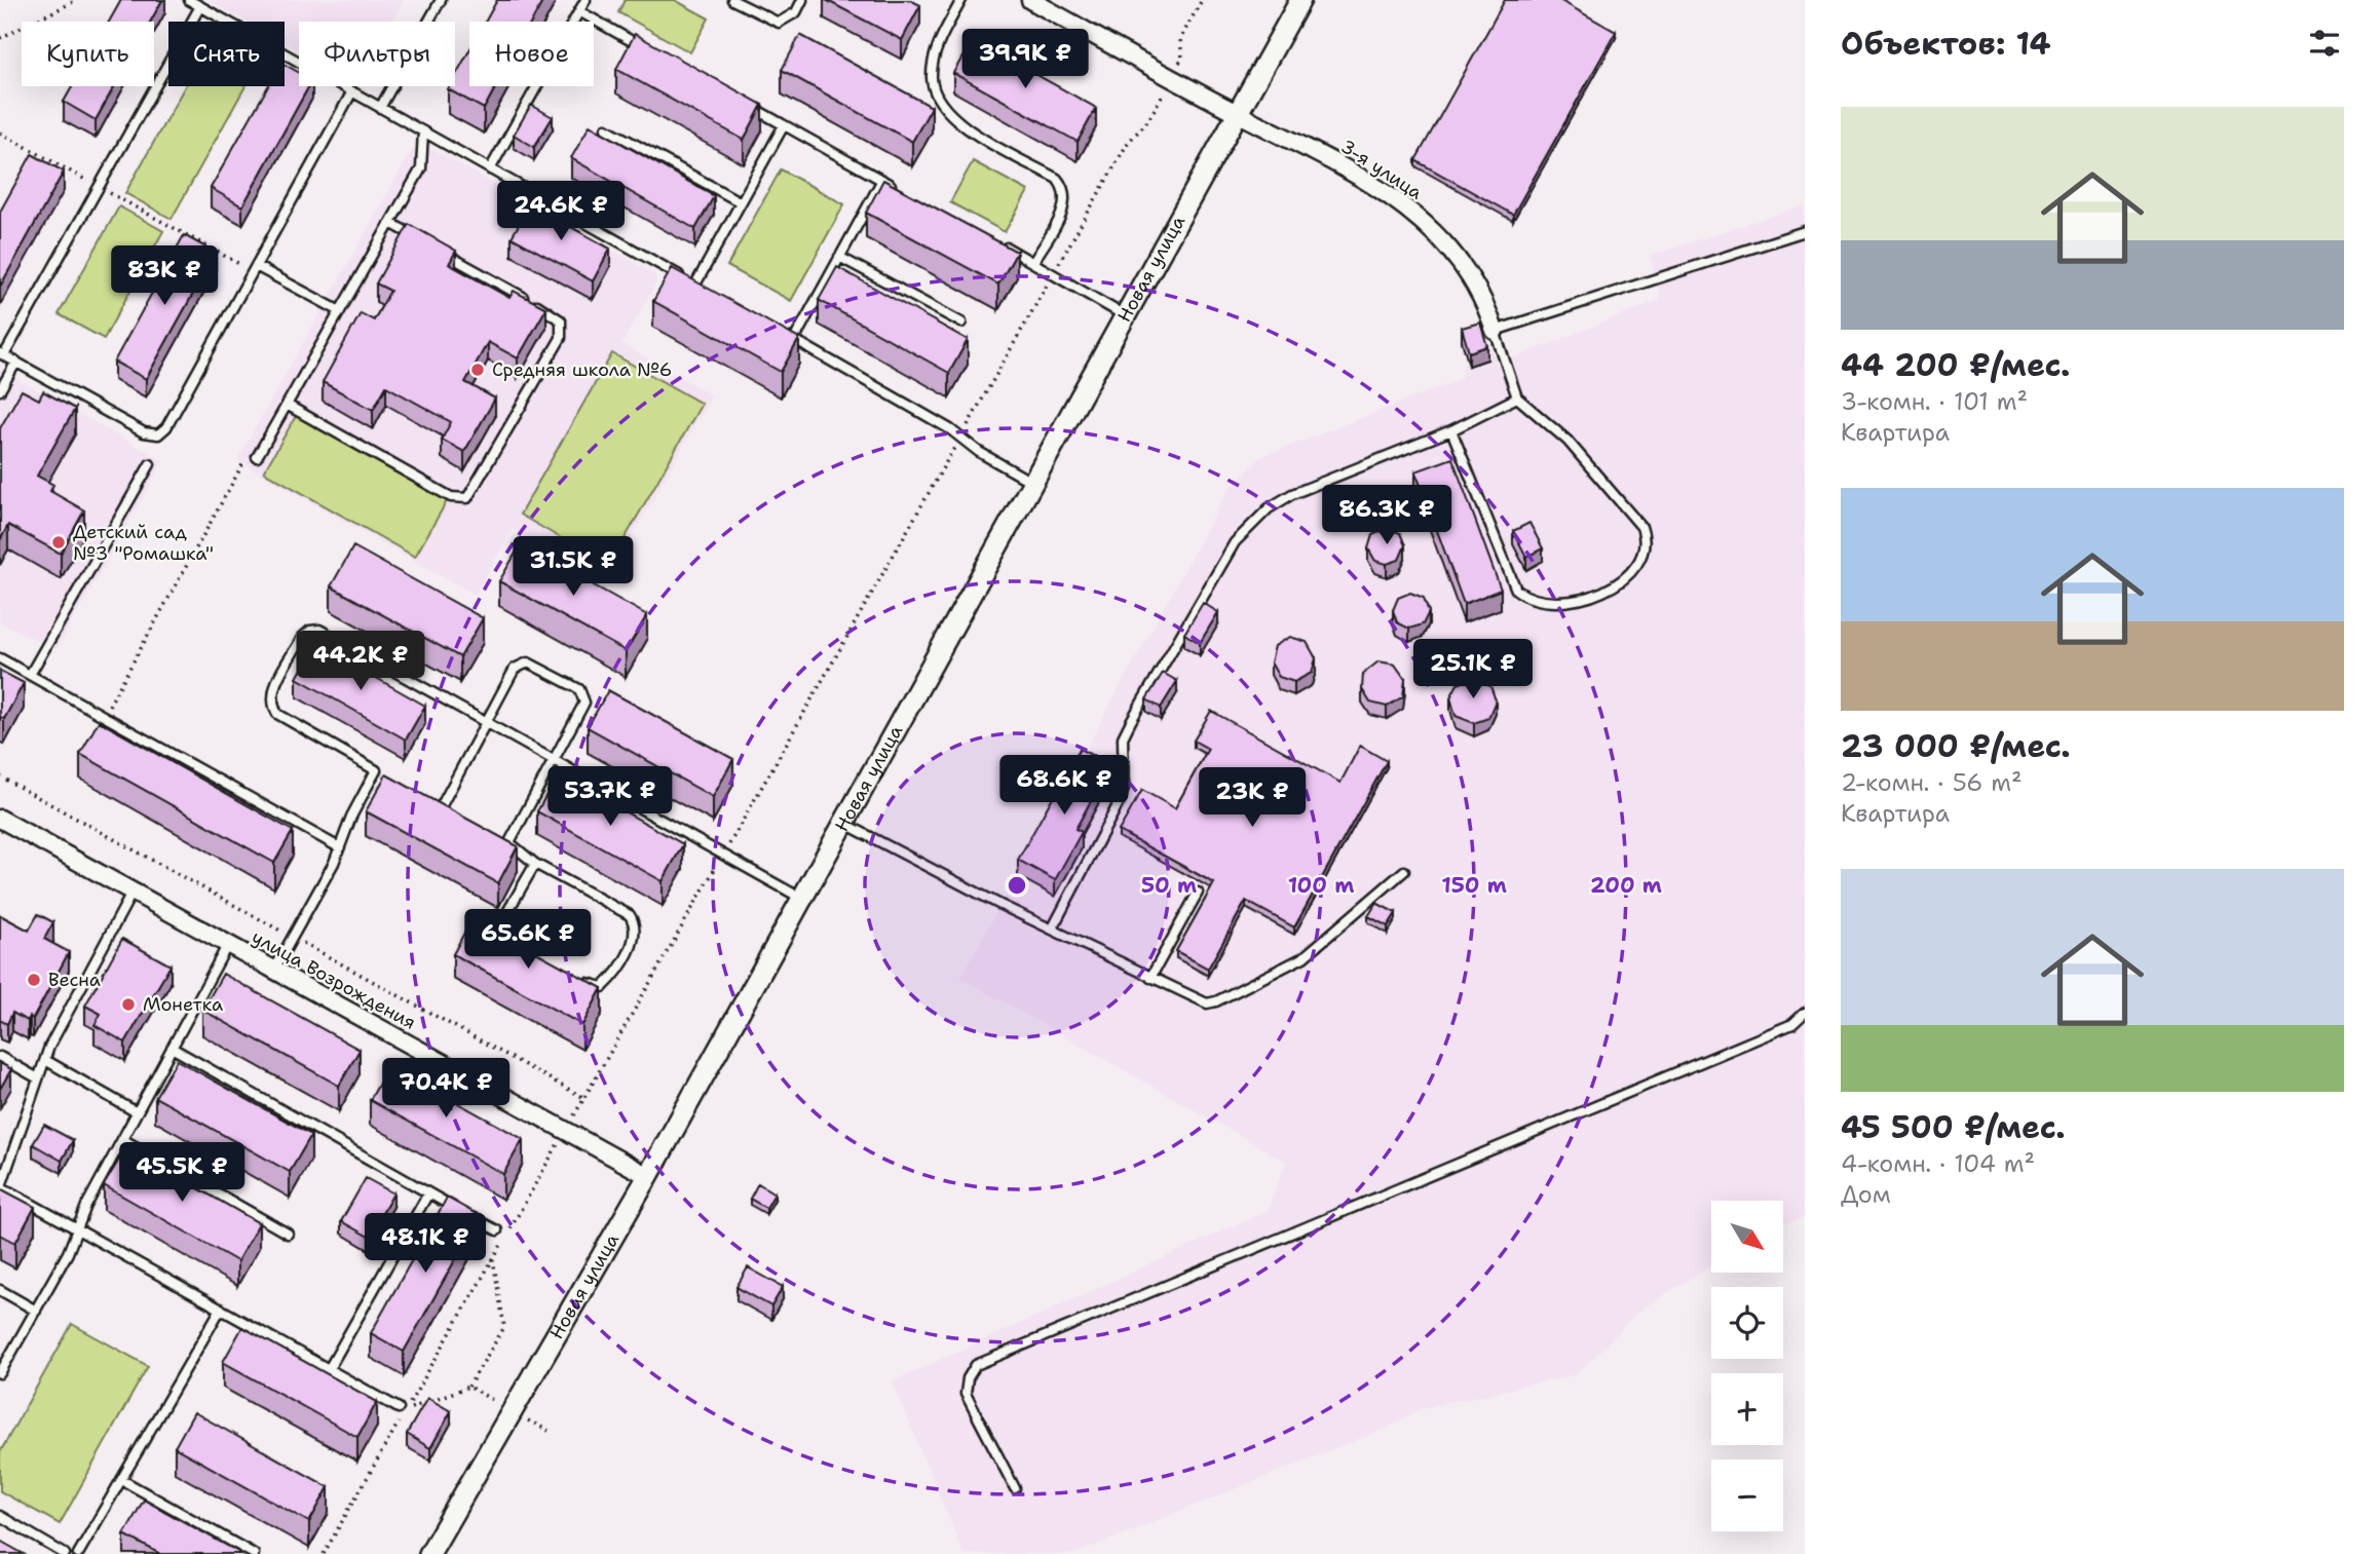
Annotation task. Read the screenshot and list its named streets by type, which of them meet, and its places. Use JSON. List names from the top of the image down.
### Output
{
  "streets": {
    "street": ["3-я улица", "Новая улица", "улица Возрождения"]
  },
  "crossings": [
    ["3-я улица", "Новая улица"],
    ["Новая улица", "улица Возрождения"]
  ],
  "places": [
    "Средняя школа №6",
    "Детский сад №3 \"Ромашка\"",
    "Весна",
    "Монетка"
  ],
  "north": "bottom right",
  "page": {
    "heading": "Объектов: 14",
    "chip": [
      "Купить",
      "Снять",
      "Фильтры",
      "Новое"
    ],
    "price": [
      "39.9K ₽",
      "24.6K ₽",
      "83K ₽",
      "86.3K ₽",
      "31.5K ₽",
      "44.2K ₽",
      "25.1K ₽",
      "68.6K ₽",
      "53.7K ₽",
      "23K ₽",
      "65.6K ₽",
      "70.4K ₽",
      "45.5K ₽",
      "48.1K ₽"
    ],
    "list": [
      {
        "name": "44 200 ₽/мес.",
        "note": "3-комн. · 101 m² · Квартира"
      },
      {
        "name": "23 000 ₽/мес.",
        "note": "2-комн. · 56 m² · Квартира"
      },
      {
        "name": "45 500 ₽/мес.",
        "note": "4-комн. · 104 m² · Дом"
      }
    ],
    "map_buttons": ["+", "−"]
  },
  "rings": [
    "50 m",
    "100 m",
    "150 m",
    "200 m"
  ]
}
